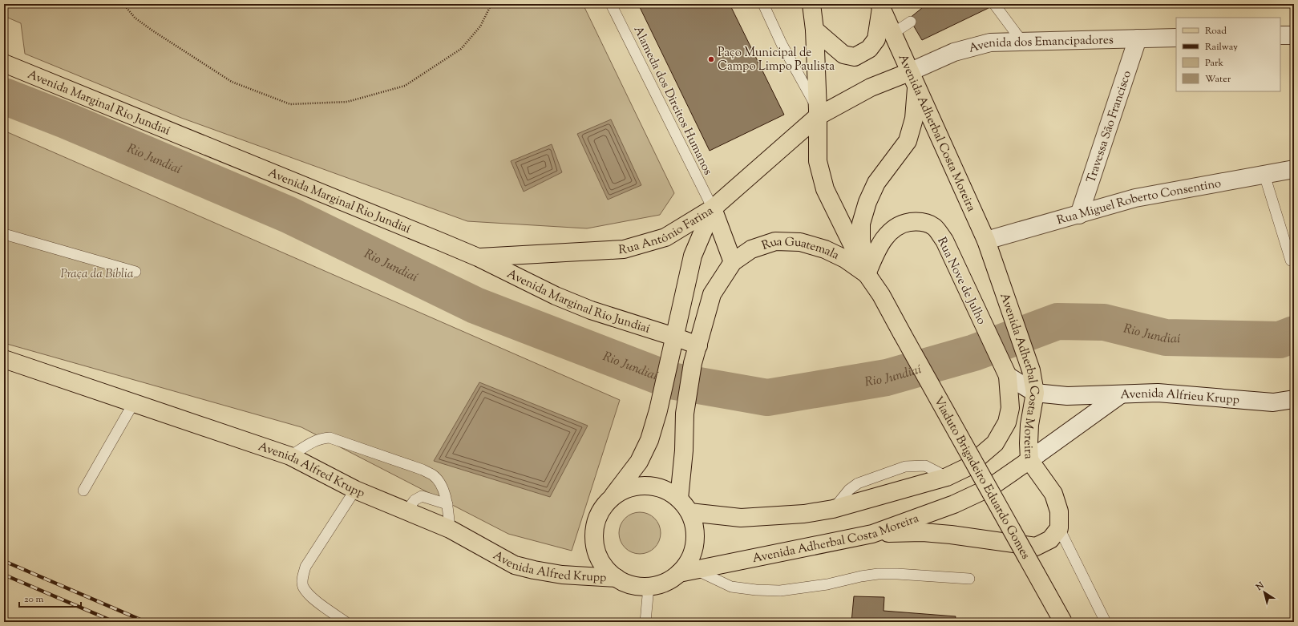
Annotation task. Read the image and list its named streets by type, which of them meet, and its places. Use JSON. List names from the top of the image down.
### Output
{
  "streets": {
    "main road": [
      "Avenida Marginal Rio Jundiaí",
      "Avenida Adherbal Costa Moreira",
      "Rua Antônio Farina",
      "Rua Guatemala",
      "Rua Nove de Julho",
      "Avenida Alfred Krupp",
      "Viaduto Brigadeiro Eduardo Gomes"
    ],
    "street": [
      "Avenida dos Emancipadores",
      "Travessa São Francisco",
      "Rua Miguel Roberto Consentino",
      "Avenida Alfrieu Krupp"
    ],
    "lane": ["Alameda dos Direitos Humanos"]
  },
  "crossings": [
    ["Avenida dos Emancipadores", "Travessa São Francisco"],
    ["Avenida dos Emancipadores", "Avenida Adherbal Costa Moreira"],
    ["Avenida dos Emancipadores", "Rua Antônio Farina"],
    ["Alameda dos Direitos Humanos", "Rua Antônio Farina"],
    ["Avenida Marginal Rio Jundiaí", "Rua Antônio Farina"],
    ["Travessa São Francisco", "Rua Miguel Roberto Consentino"],
    ["Avenida Adherbal Costa Moreira", "Rua Miguel Roberto Consentino"],
    ["Avenida Adherbal Costa Moreira", "Rua Antônio Farina"],
    ["Avenida Adherbal Costa Moreira", "Avenida Alfrieu Krupp"],
    ["Avenida Adherbal Costa Moreira", "Avenida Alfred Krupp"],
    ["Rua Guatemala", "Rua Nove de Julho"],
    ["Rua Guatemala", "Viaduto Brigadeiro Eduardo Gomes"],
    ["Rua Nove de Julho", "Viaduto Brigadeiro Eduardo Gomes"]
  ],
  "water": ["Rio Jundiaí"],
  "parks": ["Praça da Bíblia"],
  "places": ["Paço Municipal de Campo Limpo Paulista"],
  "legend": [
    "Road",
    "Railway",
    "Park",
    "Water"
  ],
  "scale_bar": "20 m",
  "north": "top left"
}
